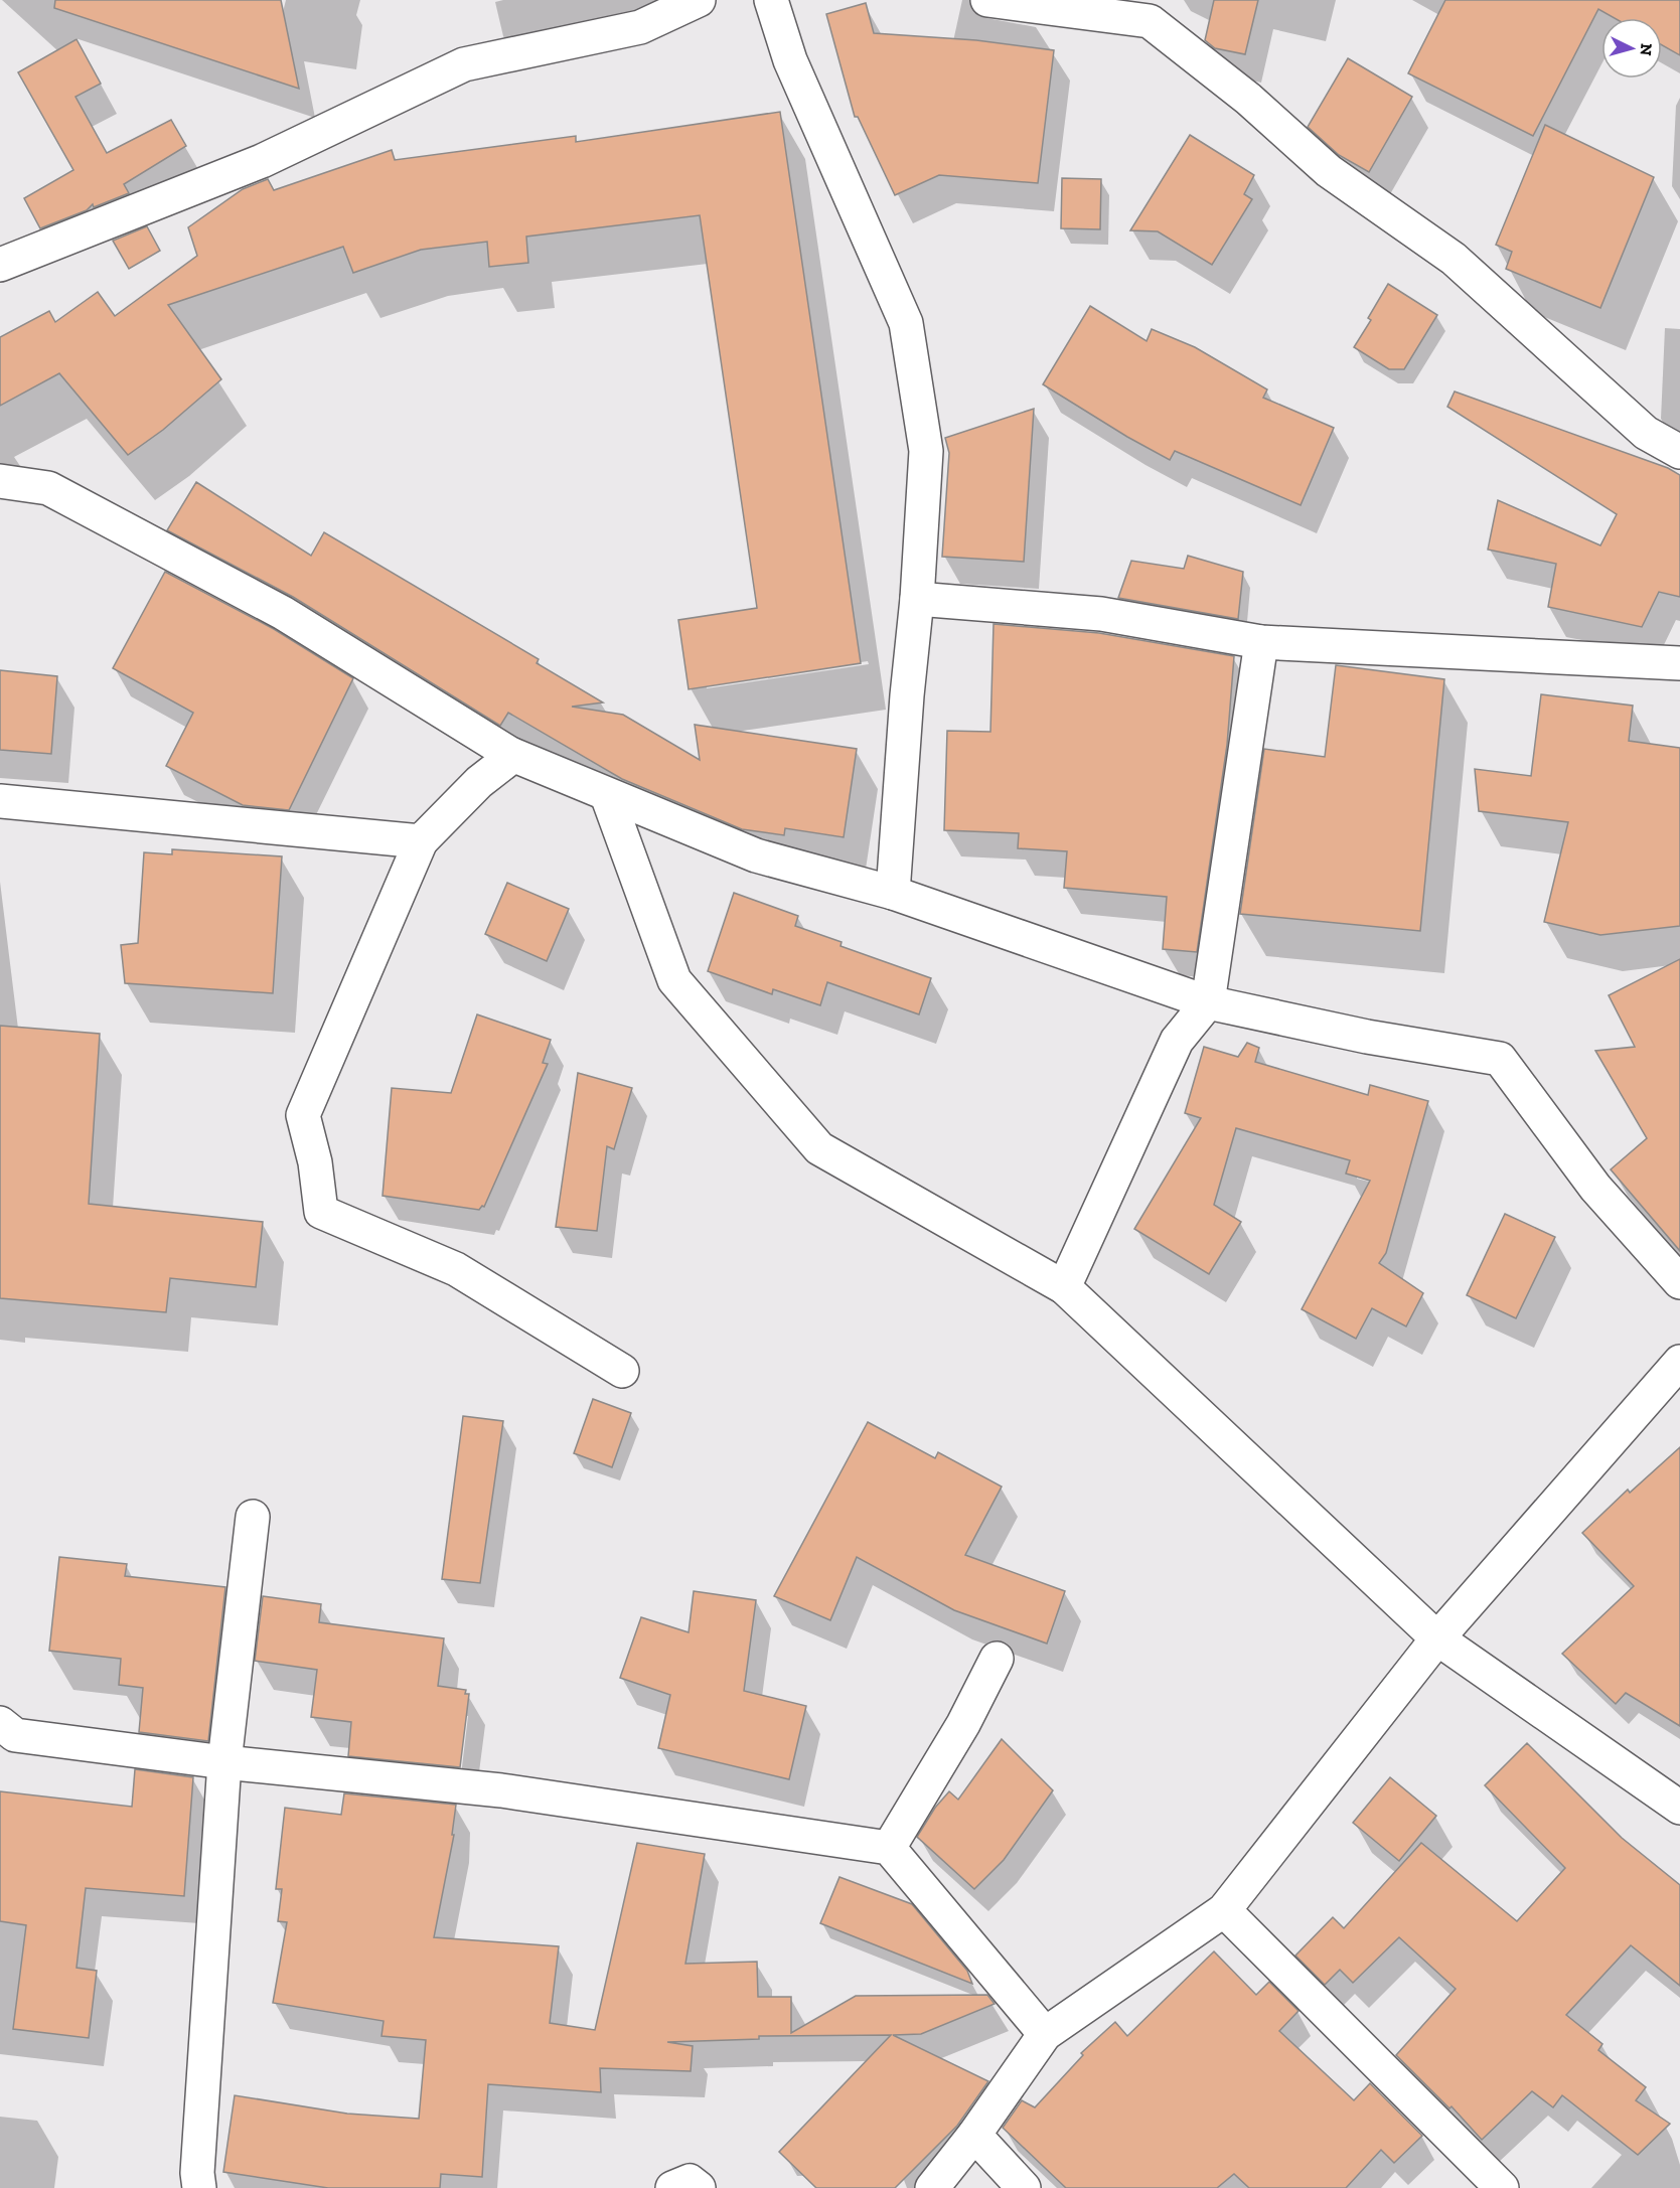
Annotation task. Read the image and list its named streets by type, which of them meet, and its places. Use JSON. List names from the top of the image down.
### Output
{
  "north": "right"
}
